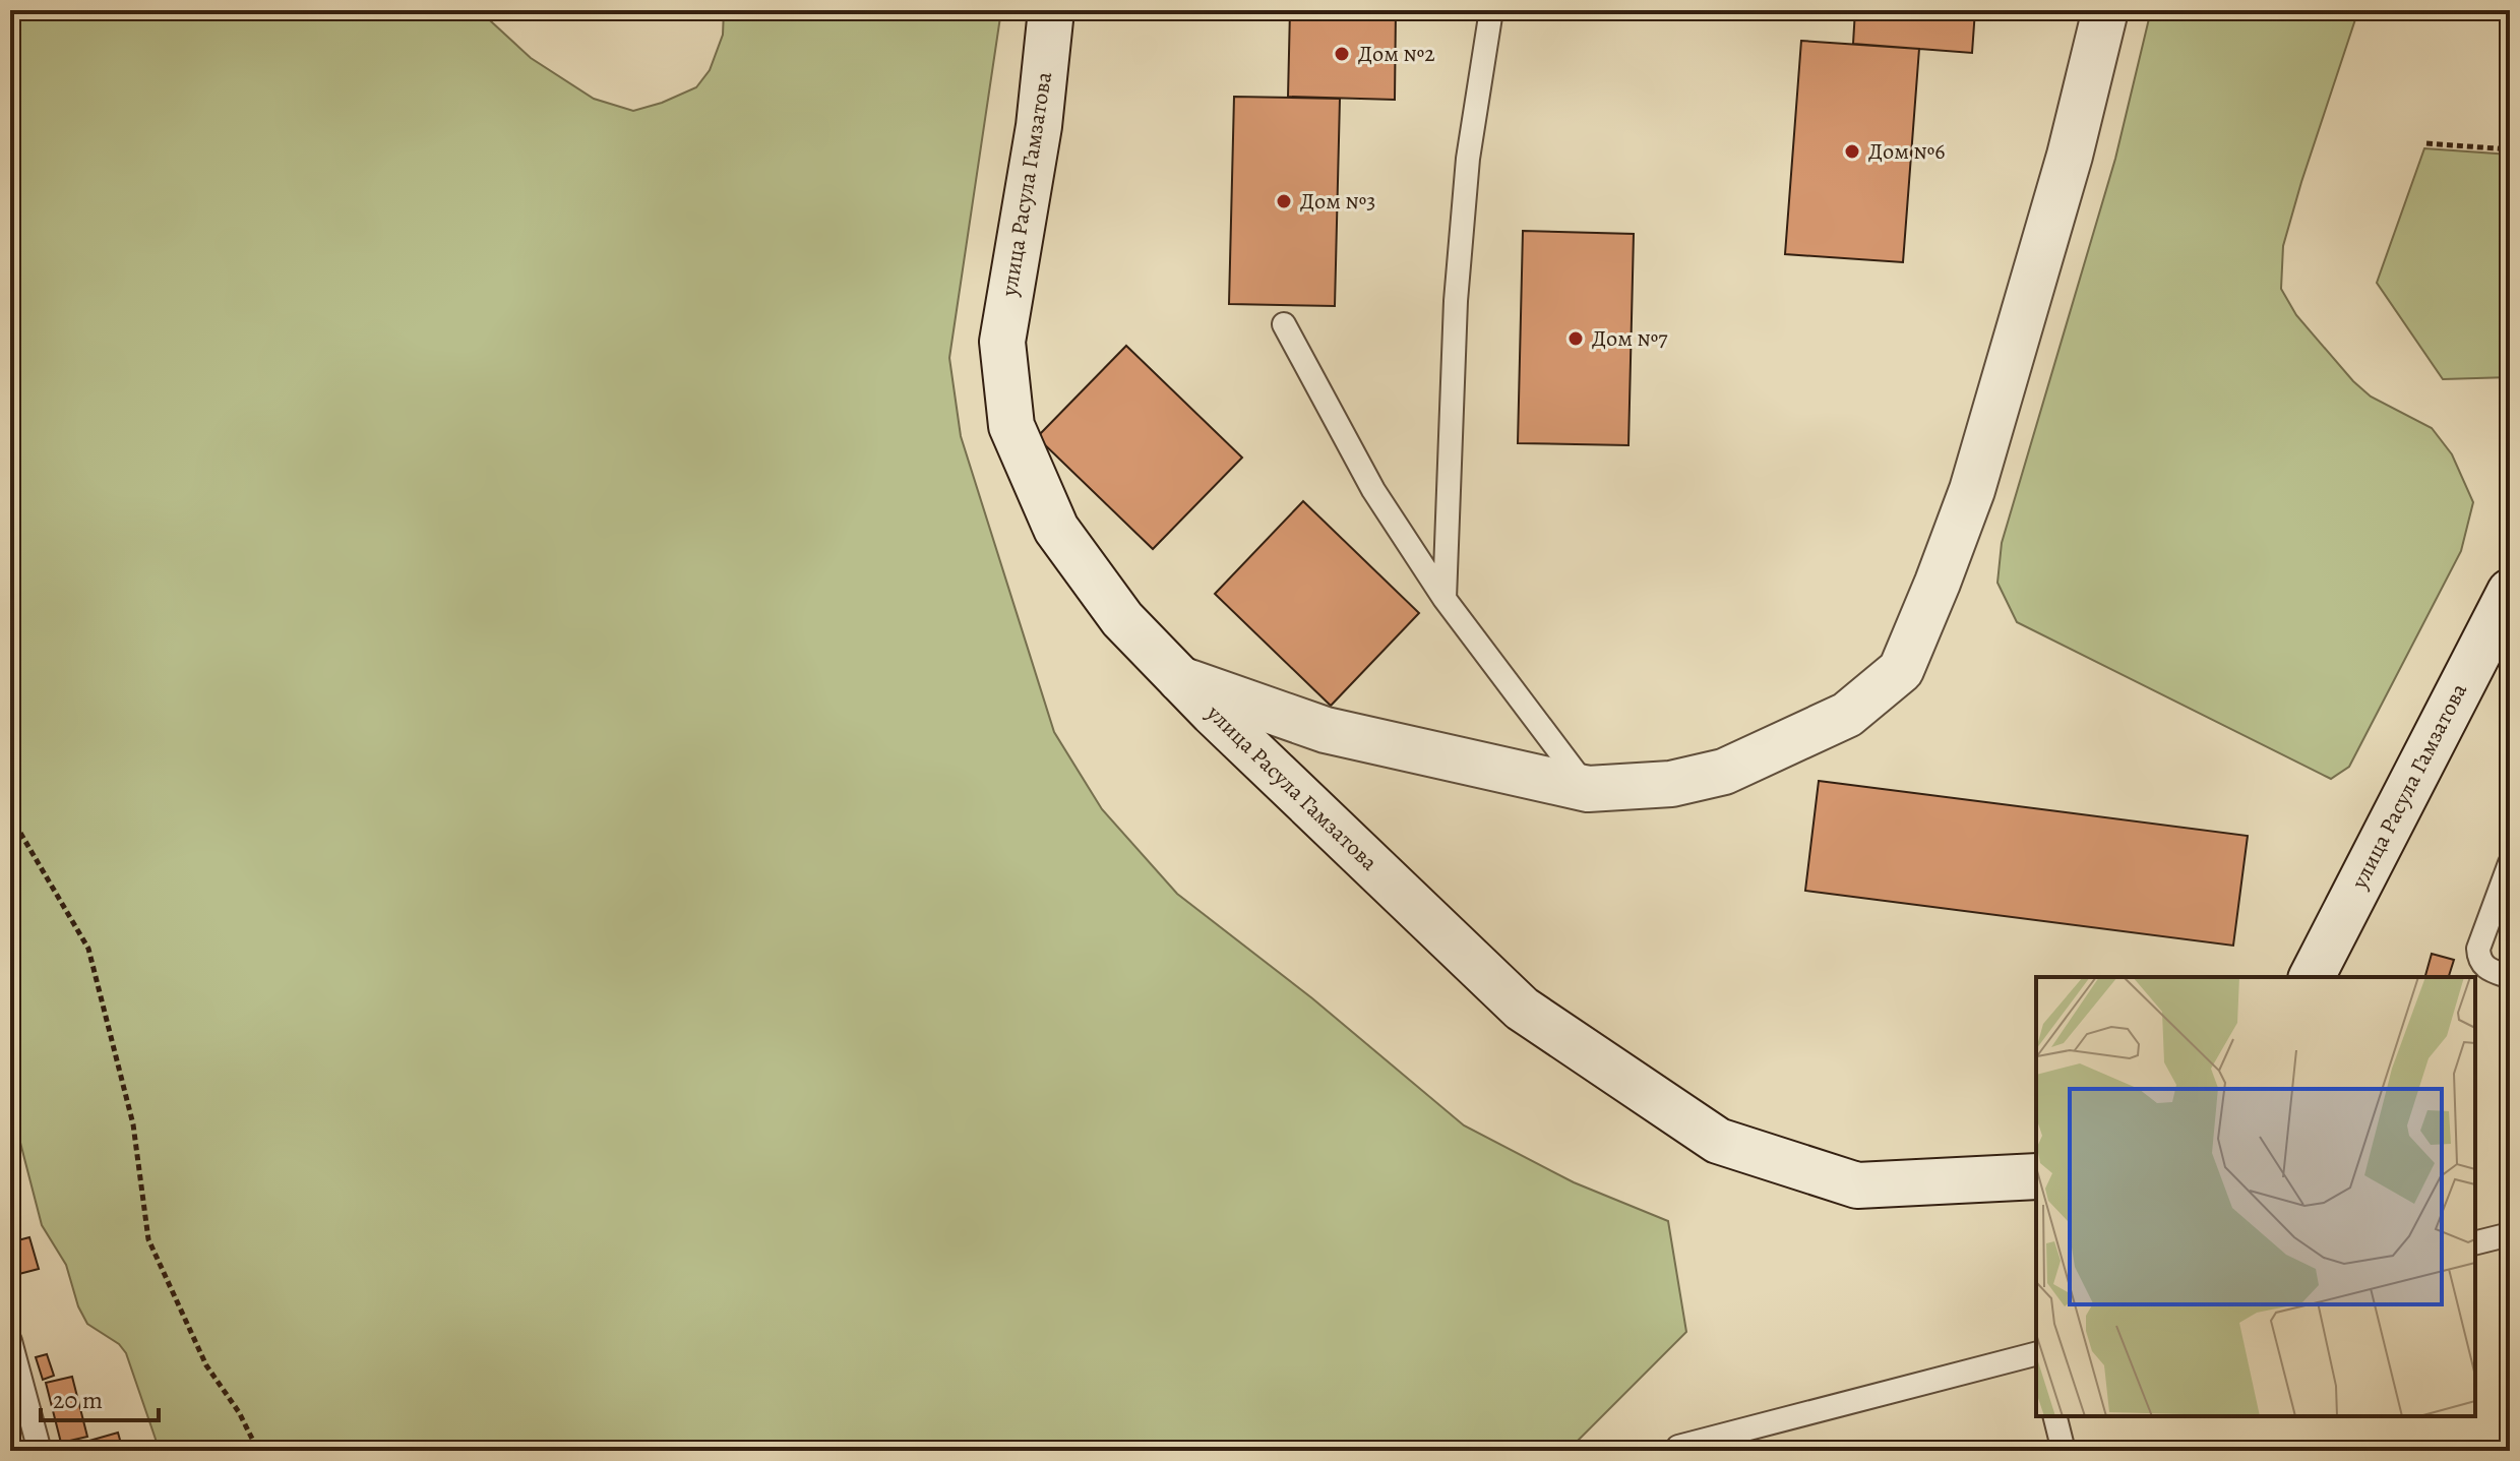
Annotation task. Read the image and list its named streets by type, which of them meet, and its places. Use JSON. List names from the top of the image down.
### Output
{
  "streets": {
    "main road": ["улица Расула Гамзатова"]
  },
  "places": [
    "Дом №2",
    "Дом №6",
    "Дом №3",
    "Дом №7"
  ],
  "scale_bar": "20 m"
}
